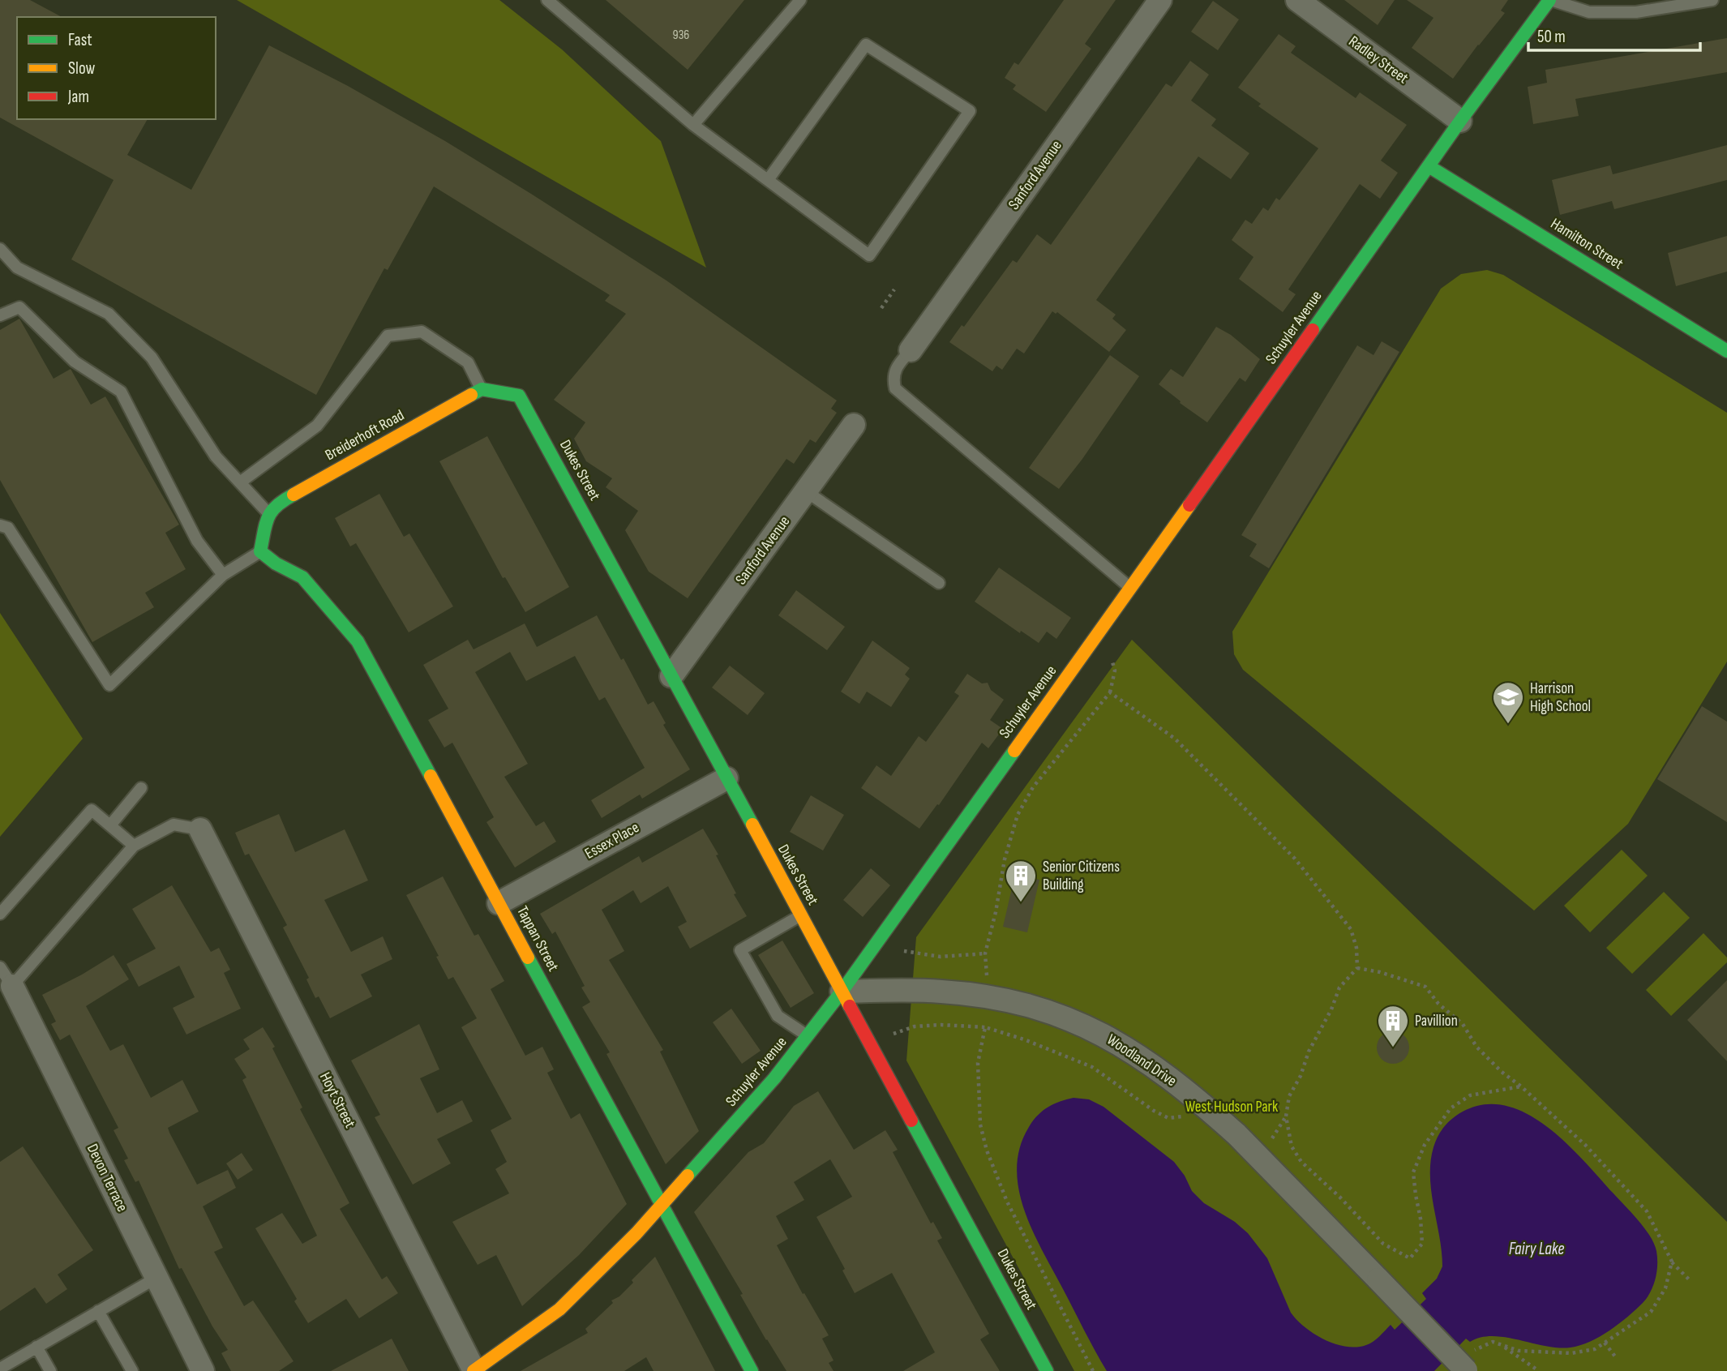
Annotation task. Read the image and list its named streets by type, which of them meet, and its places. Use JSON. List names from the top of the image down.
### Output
{
  "streets": {
    "street": [
      "Radley Street",
      "Sanford Avenue",
      "Hamilton Street",
      "Schuyler Avenue",
      "Breiderhoft Road",
      "Dukes Street",
      "Essex Place",
      "Tappan Street",
      "Woodland Drive",
      "Hoyt Street",
      "Devon Terrace"
    ]
  },
  "crossings": [
    ["Radley Street", "Schuyler Avenue"],
    ["Sanford Avenue", "Dukes Street"],
    ["Hamilton Street", "Schuyler Avenue"],
    ["Schuyler Avenue", "Dukes Street"],
    ["Schuyler Avenue", "Tappan Street"],
    ["Schuyler Avenue", "Woodland Drive"],
    ["Schuyler Avenue", "Hoyt Street"],
    ["Breiderhoft Road", "Dukes Street"],
    ["Dukes Street", "Essex Place"],
    ["Dukes Street", "Woodland Drive"],
    ["Essex Place", "Tappan Street"]
  ],
  "water": ["Fairy Lake"],
  "parks": ["West Hudson Park"],
  "places": {
    "school or university": ["Harrison High School"],
    "building": ["Senior Citizens Building", "Pavillion"]
  },
  "house_numbers": ["936"],
  "legend": ["Fast", "Slow", "Jam"],
  "scale_bar": "50 m"
}
